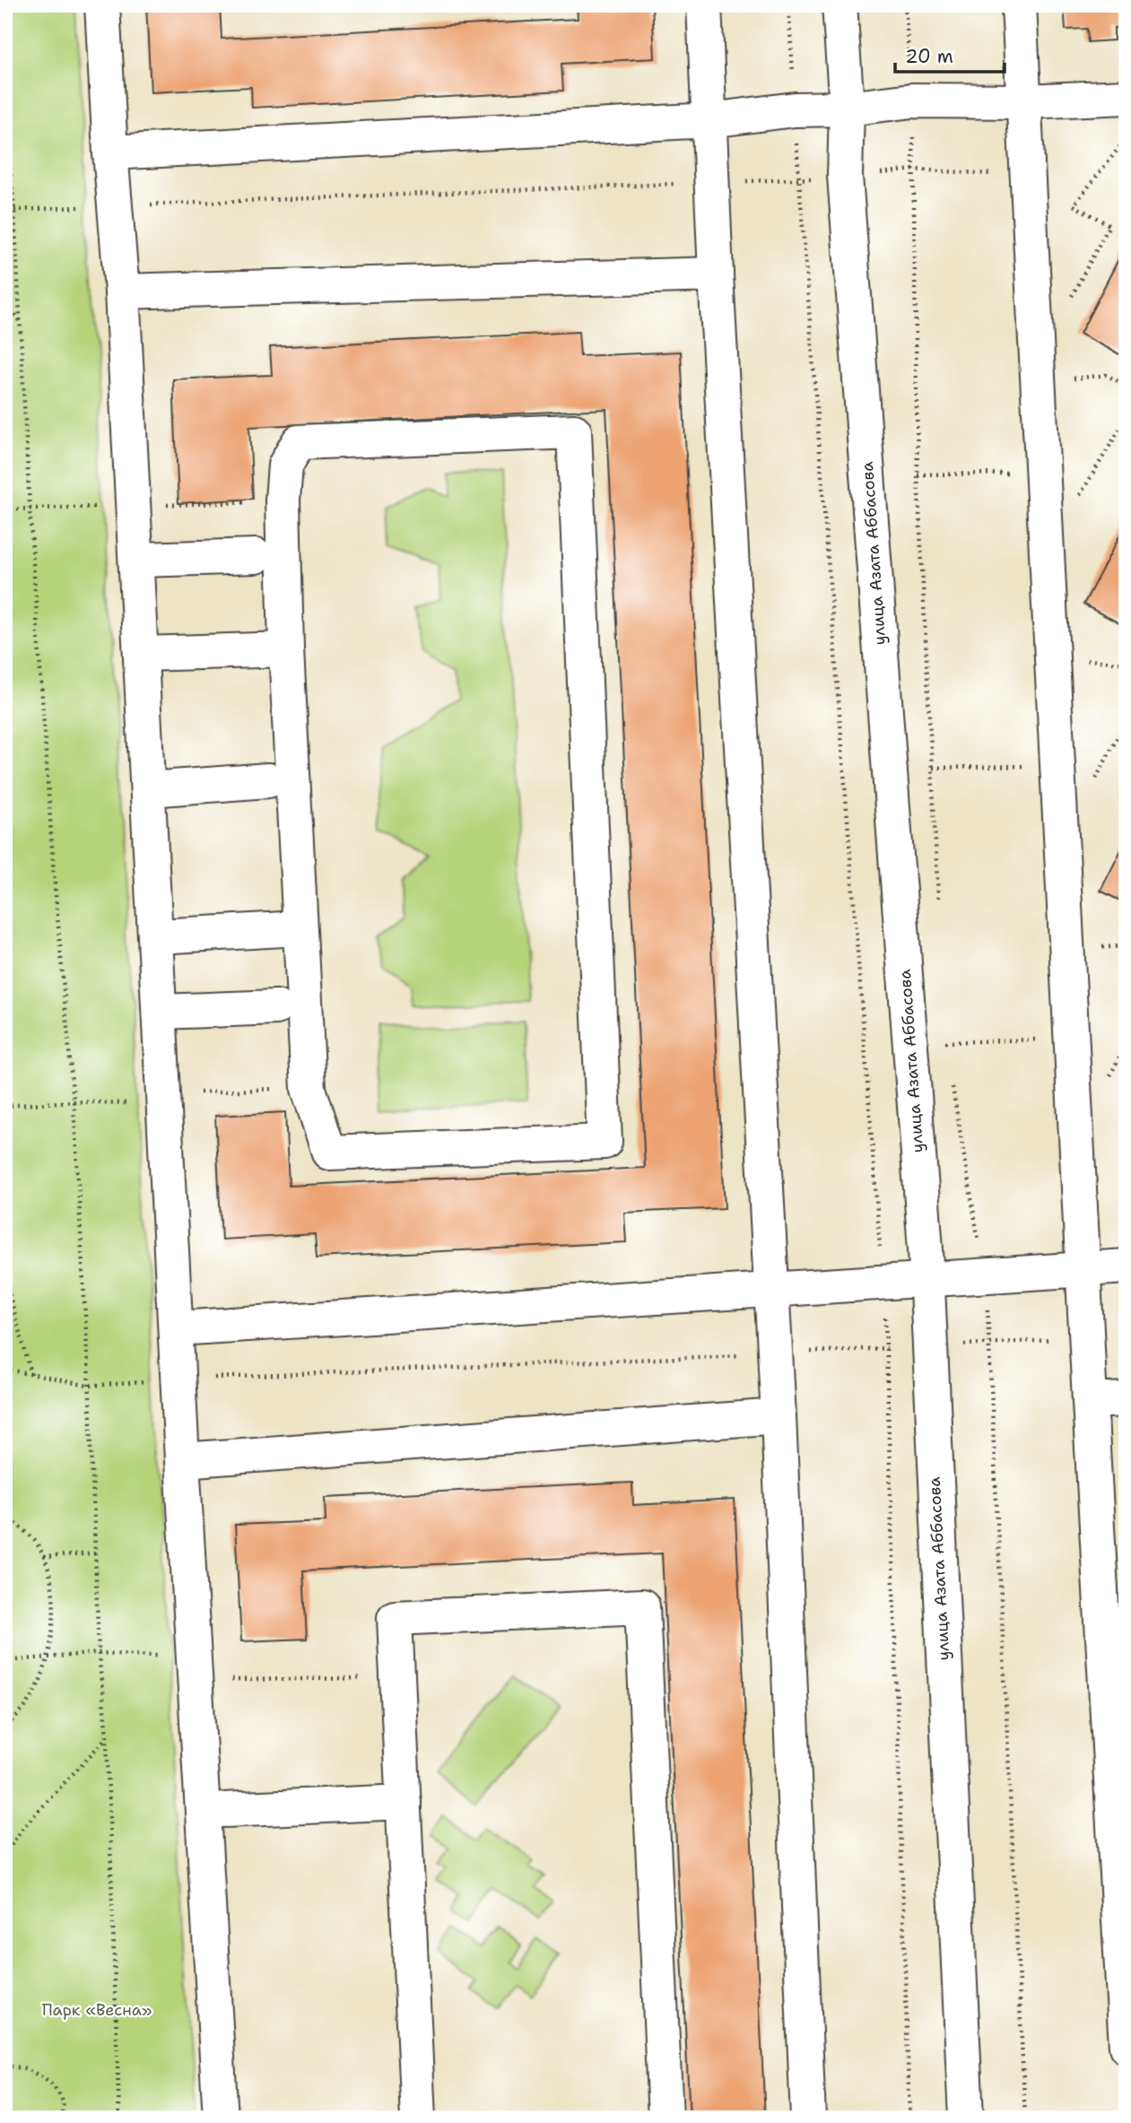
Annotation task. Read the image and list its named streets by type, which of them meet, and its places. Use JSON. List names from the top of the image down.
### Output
{
  "streets": {
    "street": ["улица Азата Аббасова"]
  },
  "parks": ["Парк «Весна»"],
  "scale_bar": "20 m"
}
